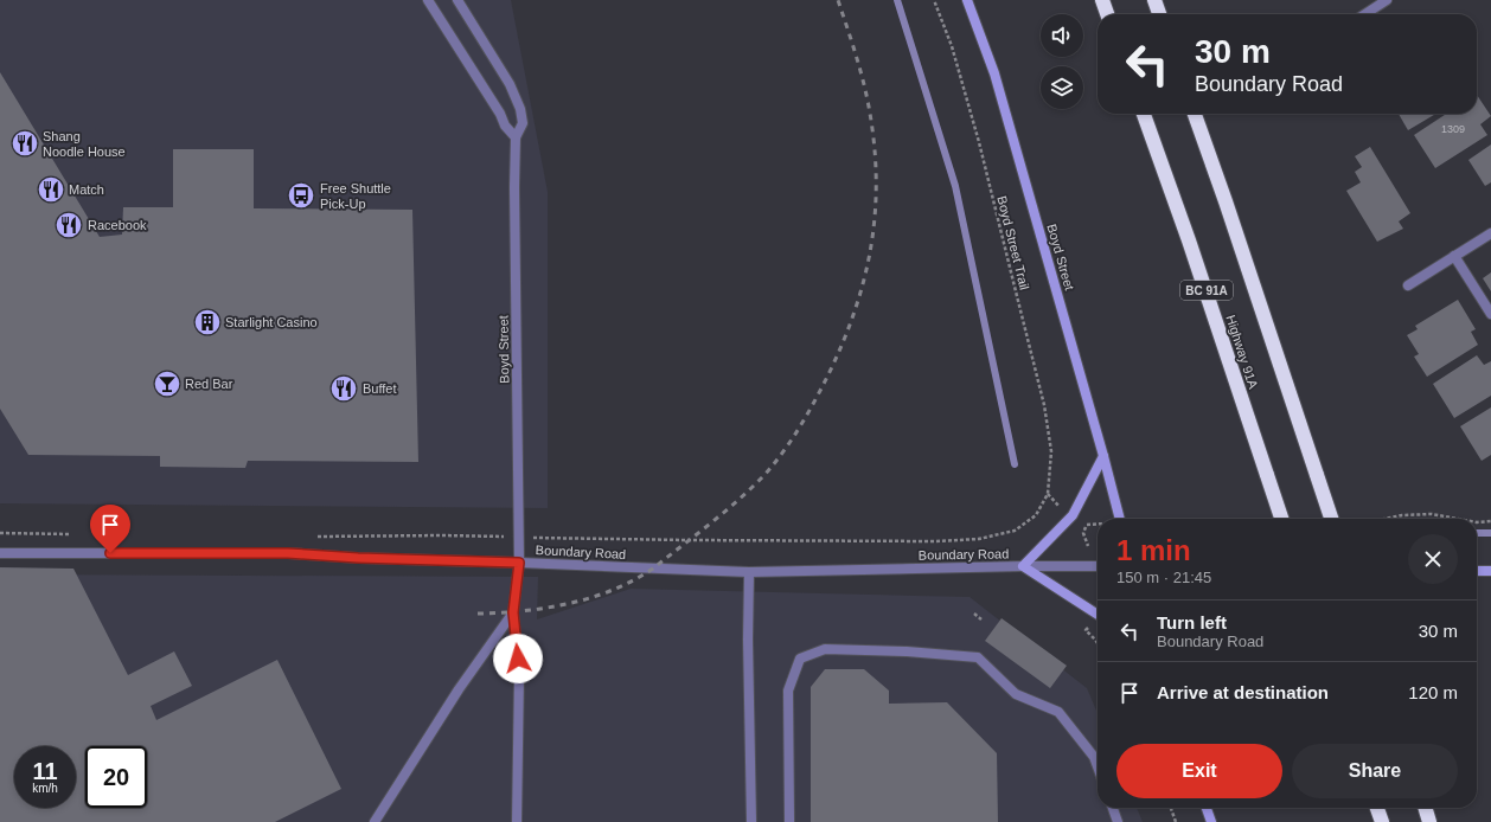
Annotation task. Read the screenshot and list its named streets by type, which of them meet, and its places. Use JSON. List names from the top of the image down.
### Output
{
  "streets": {
    "highway": ["BC 91A", "Highway 91A"],
    "main road": ["Boyd Street"],
    "street": ["Boundary Road"],
    "path": ["Boyd Street Trail"]
  },
  "crossings": [
    ["Boyd Street", "Boundary Road"]
  ],
  "places": {
    "restaurant": [
      "Shang Noodle House",
      "Match",
      "Racebook",
      "Buffet"
    ],
    "bus stop": ["Free Shuttle Pick-Up"],
    "building": ["Starlight Casino"],
    "bar": ["Red Bar"]
  },
  "house_numbers": ["1309"],
  "page": {
    "turn": ["30 m", "Boundary Road"],
    "heading": ["1 min", "150 m · 21:45"],
    "list": [
      {
        "name": "Turn left",
        "note": "Boundary Road",
        "value": "30 m"
      },
      {
        "name": "Arrive at destination",
        "value": "120 m"
      }
    ],
    "buttons": ["Exit", "Share"],
    "speed": "11 km/h",
    "limit": "20"
  }
}
